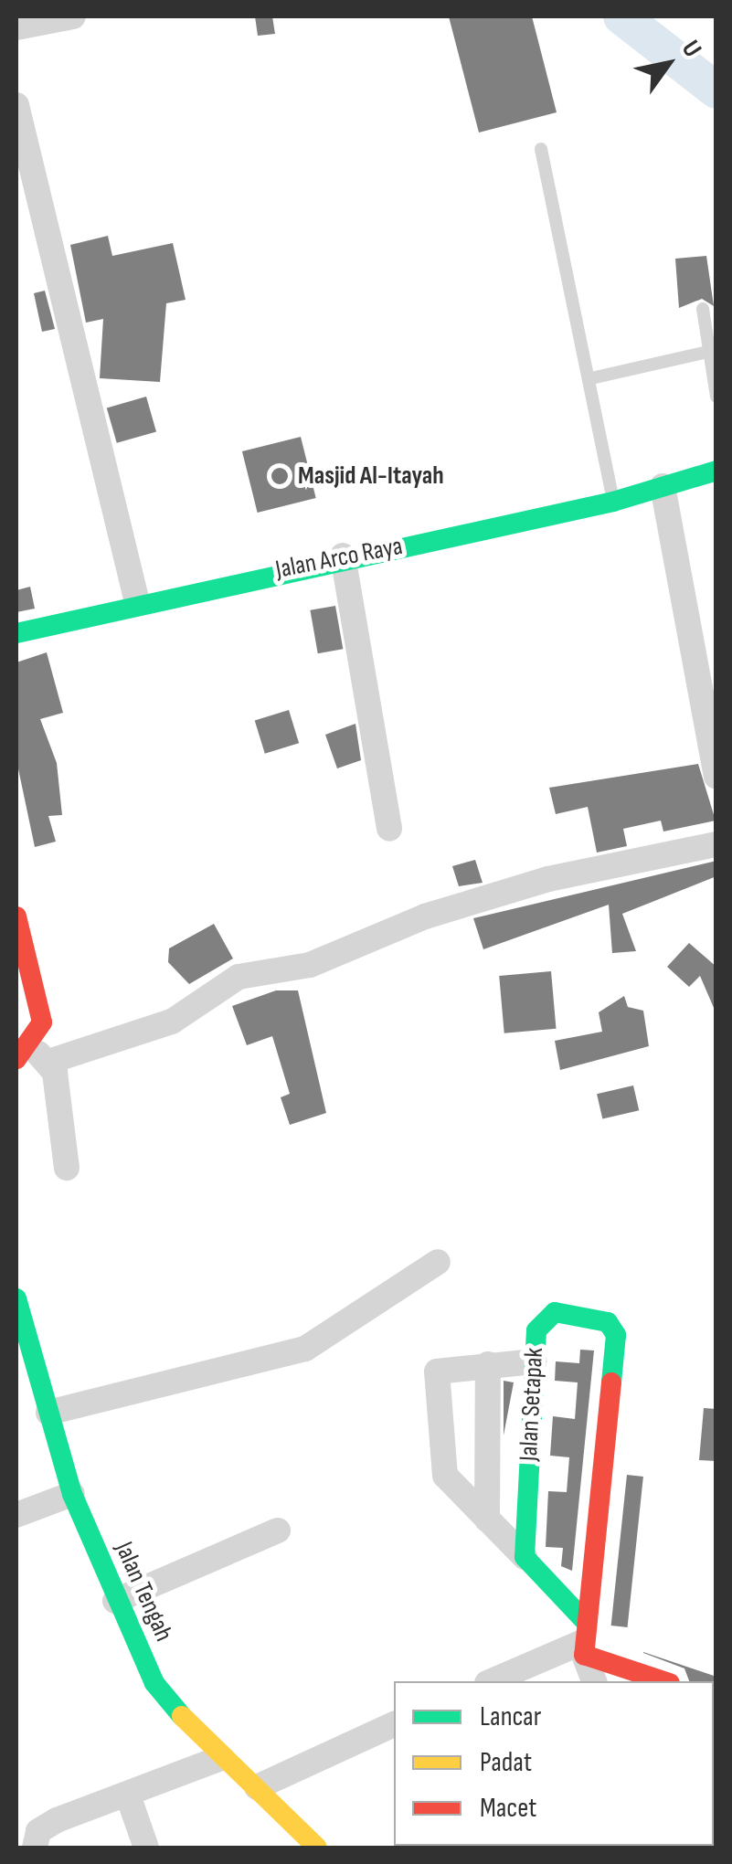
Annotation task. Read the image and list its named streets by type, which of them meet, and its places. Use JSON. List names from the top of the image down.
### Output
{
  "streets": {
    "main road": ["Jalan Arco Raya", "Jalan Setapak", "Jalan Tengah"]
  },
  "places": ["Masjid Al-Itayah"],
  "legend": ["Lancar", "Padat", "Macet"],
  "north": "top right"
}
